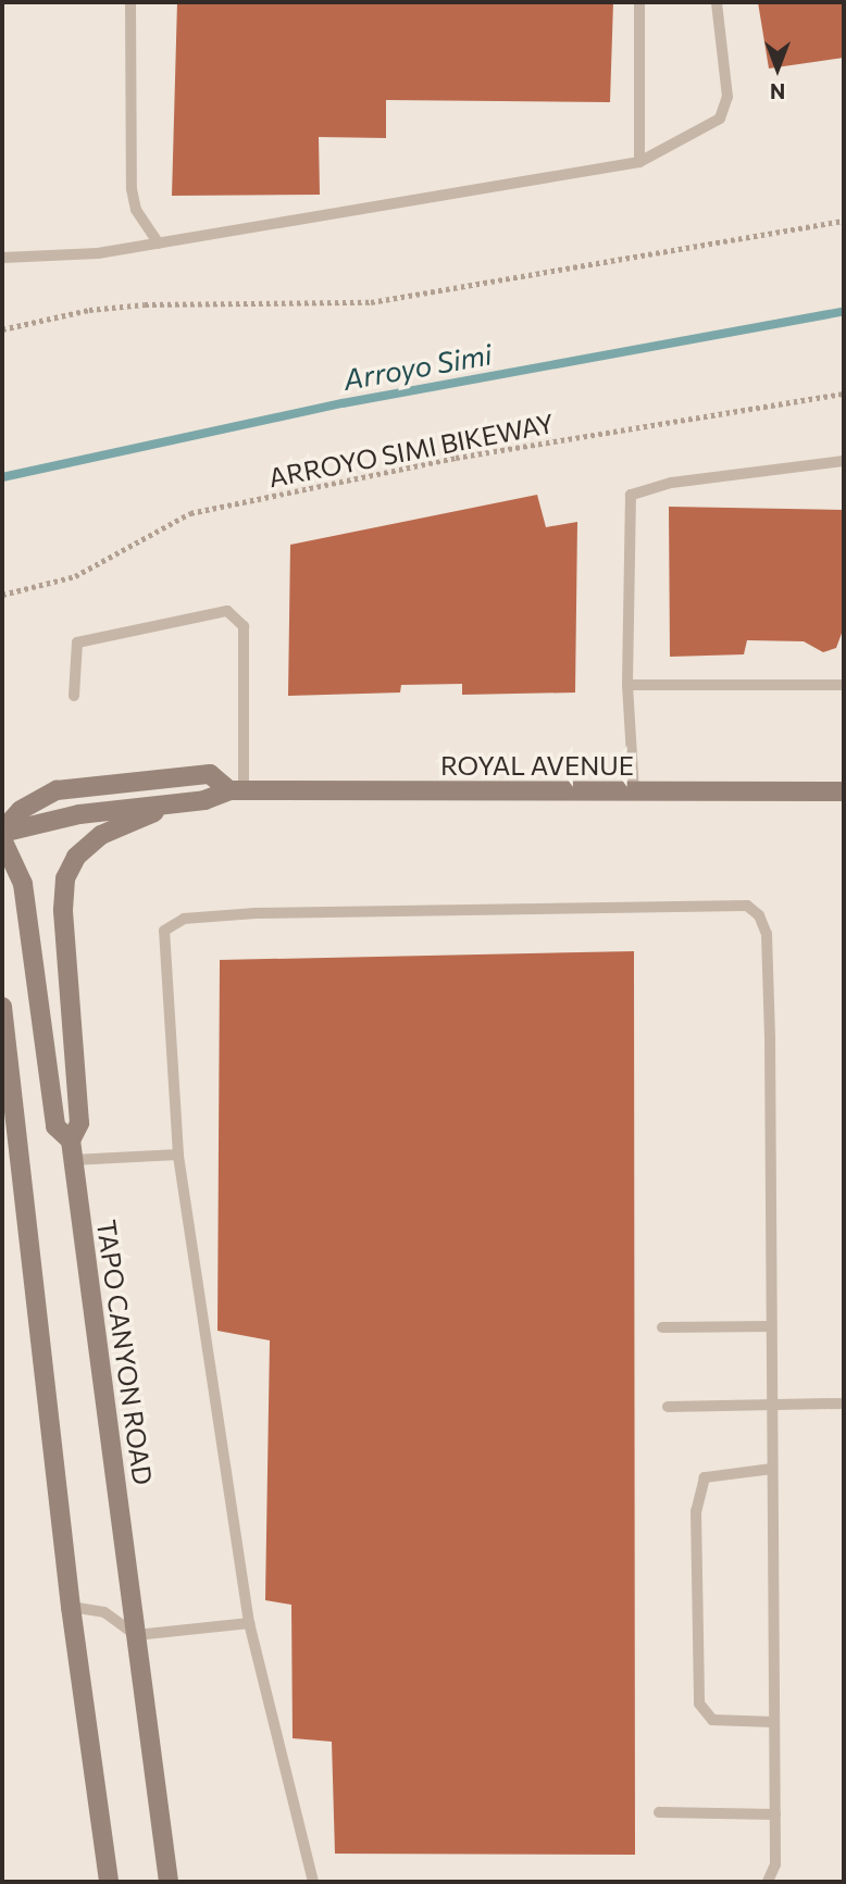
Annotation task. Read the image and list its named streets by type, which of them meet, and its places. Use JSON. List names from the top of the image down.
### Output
{
  "streets": {
    "main road": ["ROYAL AVENUE", "TAPO CANYON ROAD"],
    "path": ["ARROYO SIMI BIKEWAY"]
  },
  "water": ["Arroyo Simi"],
  "north": "bottom"
}
